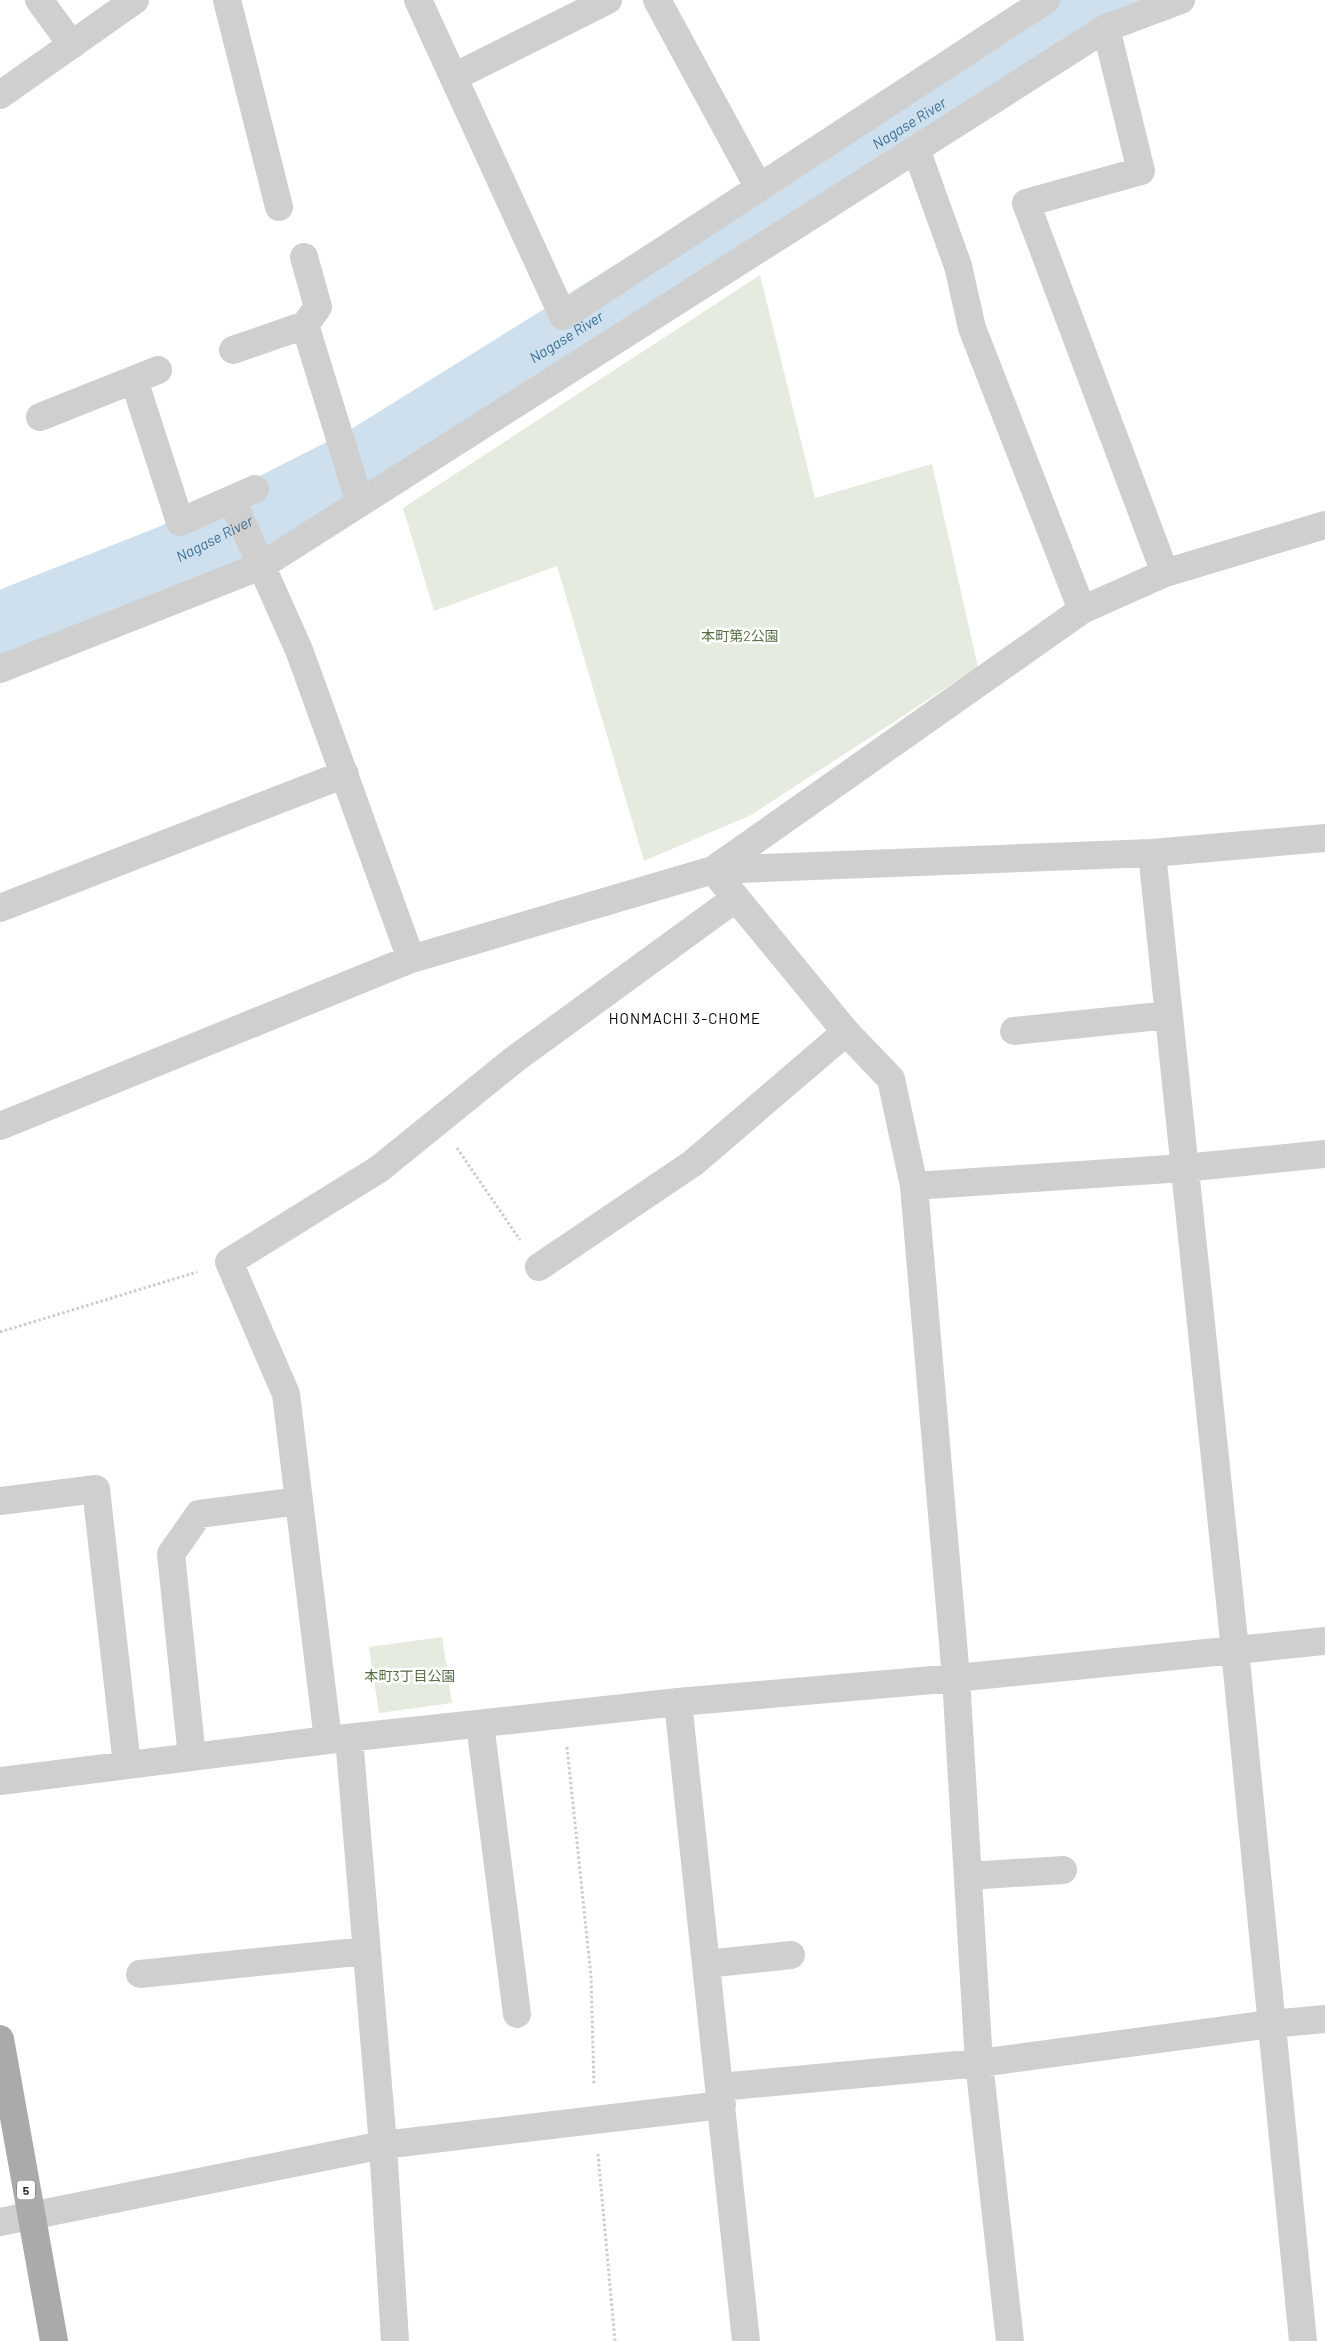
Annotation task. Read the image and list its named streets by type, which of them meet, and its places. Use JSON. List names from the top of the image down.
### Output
{
  "streets": {
    "main road": ["5"]
  },
  "districts": ["HONMACHI 3-CHOME"],
  "water": ["Nagase River"],
  "parks": ["本町第2公園", "本町3丁目公園"]
}
